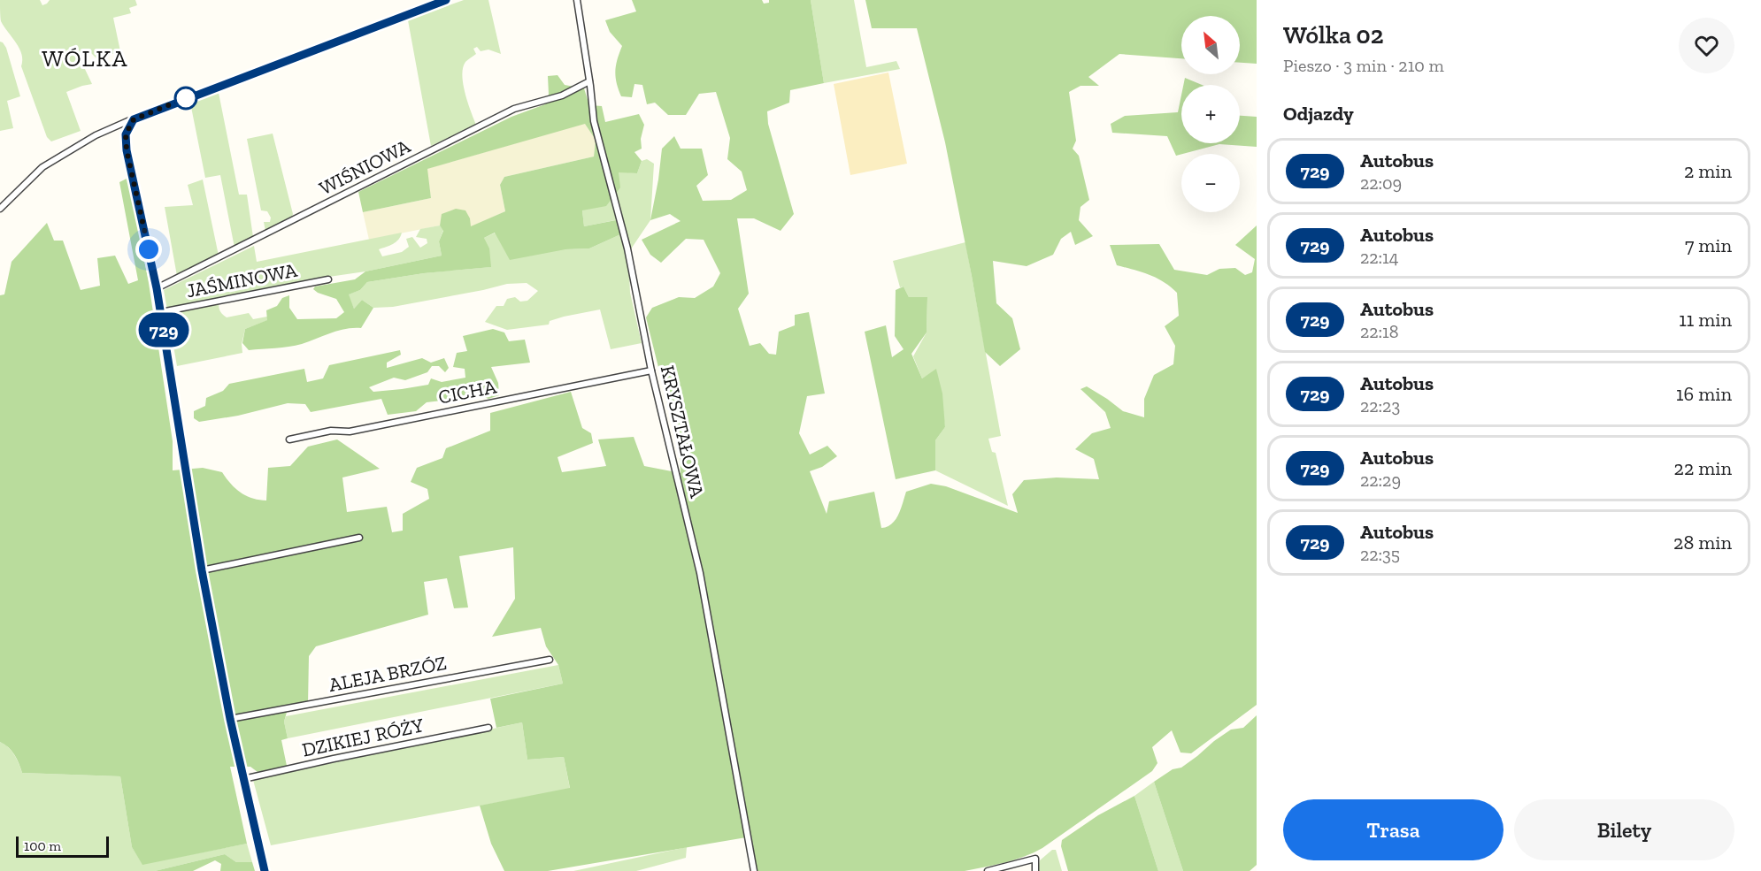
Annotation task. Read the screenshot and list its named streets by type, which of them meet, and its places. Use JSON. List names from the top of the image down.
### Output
{
  "streets": {
    "street": [
      "WIŚNIOWA",
      "JAŚMINOWA",
      "CICHA",
      "KRYSZTAŁOWA",
      "ALEJA BRZÓZ",
      "DZIKIEJ RÓŻY"
    ]
  },
  "crossings": [
    ["WIŚNIOWA", "KRYSZTAŁOWA"],
    ["CICHA", "KRYSZTAŁOWA"]
  ],
  "districts": ["WÓLKA"],
  "lines": ["bus line 729"],
  "scale_bar": "100 m",
  "north": "top left",
  "page": {
    "on_map": "729",
    "heading": [
      ["Wólka 02", "Pieszo · 3 min · 210 m"],
      "Odjazdy"
    ],
    "map_buttons": ["+", "−"],
    "list": [
      {
        "mark": "729",
        "name": "Autobus",
        "note": "22:09",
        "value": "2 min"
      },
      {
        "mark": "729",
        "name": "Autobus",
        "note": "22:14",
        "value": "7 min"
      },
      {
        "mark": "729",
        "name": "Autobus",
        "note": "22:18",
        "value": "11 min"
      },
      {
        "mark": "729",
        "name": "Autobus",
        "note": "22:23",
        "value": "16 min"
      },
      {
        "mark": "729",
        "name": "Autobus",
        "note": "22:29",
        "value": "22 min"
      },
      {
        "mark": "729",
        "name": "Autobus",
        "note": "22:35",
        "value": "28 min"
      }
    ],
    "buttons": ["Trasa", "Bilety"],
    "scale": "100 m"
  }
}
